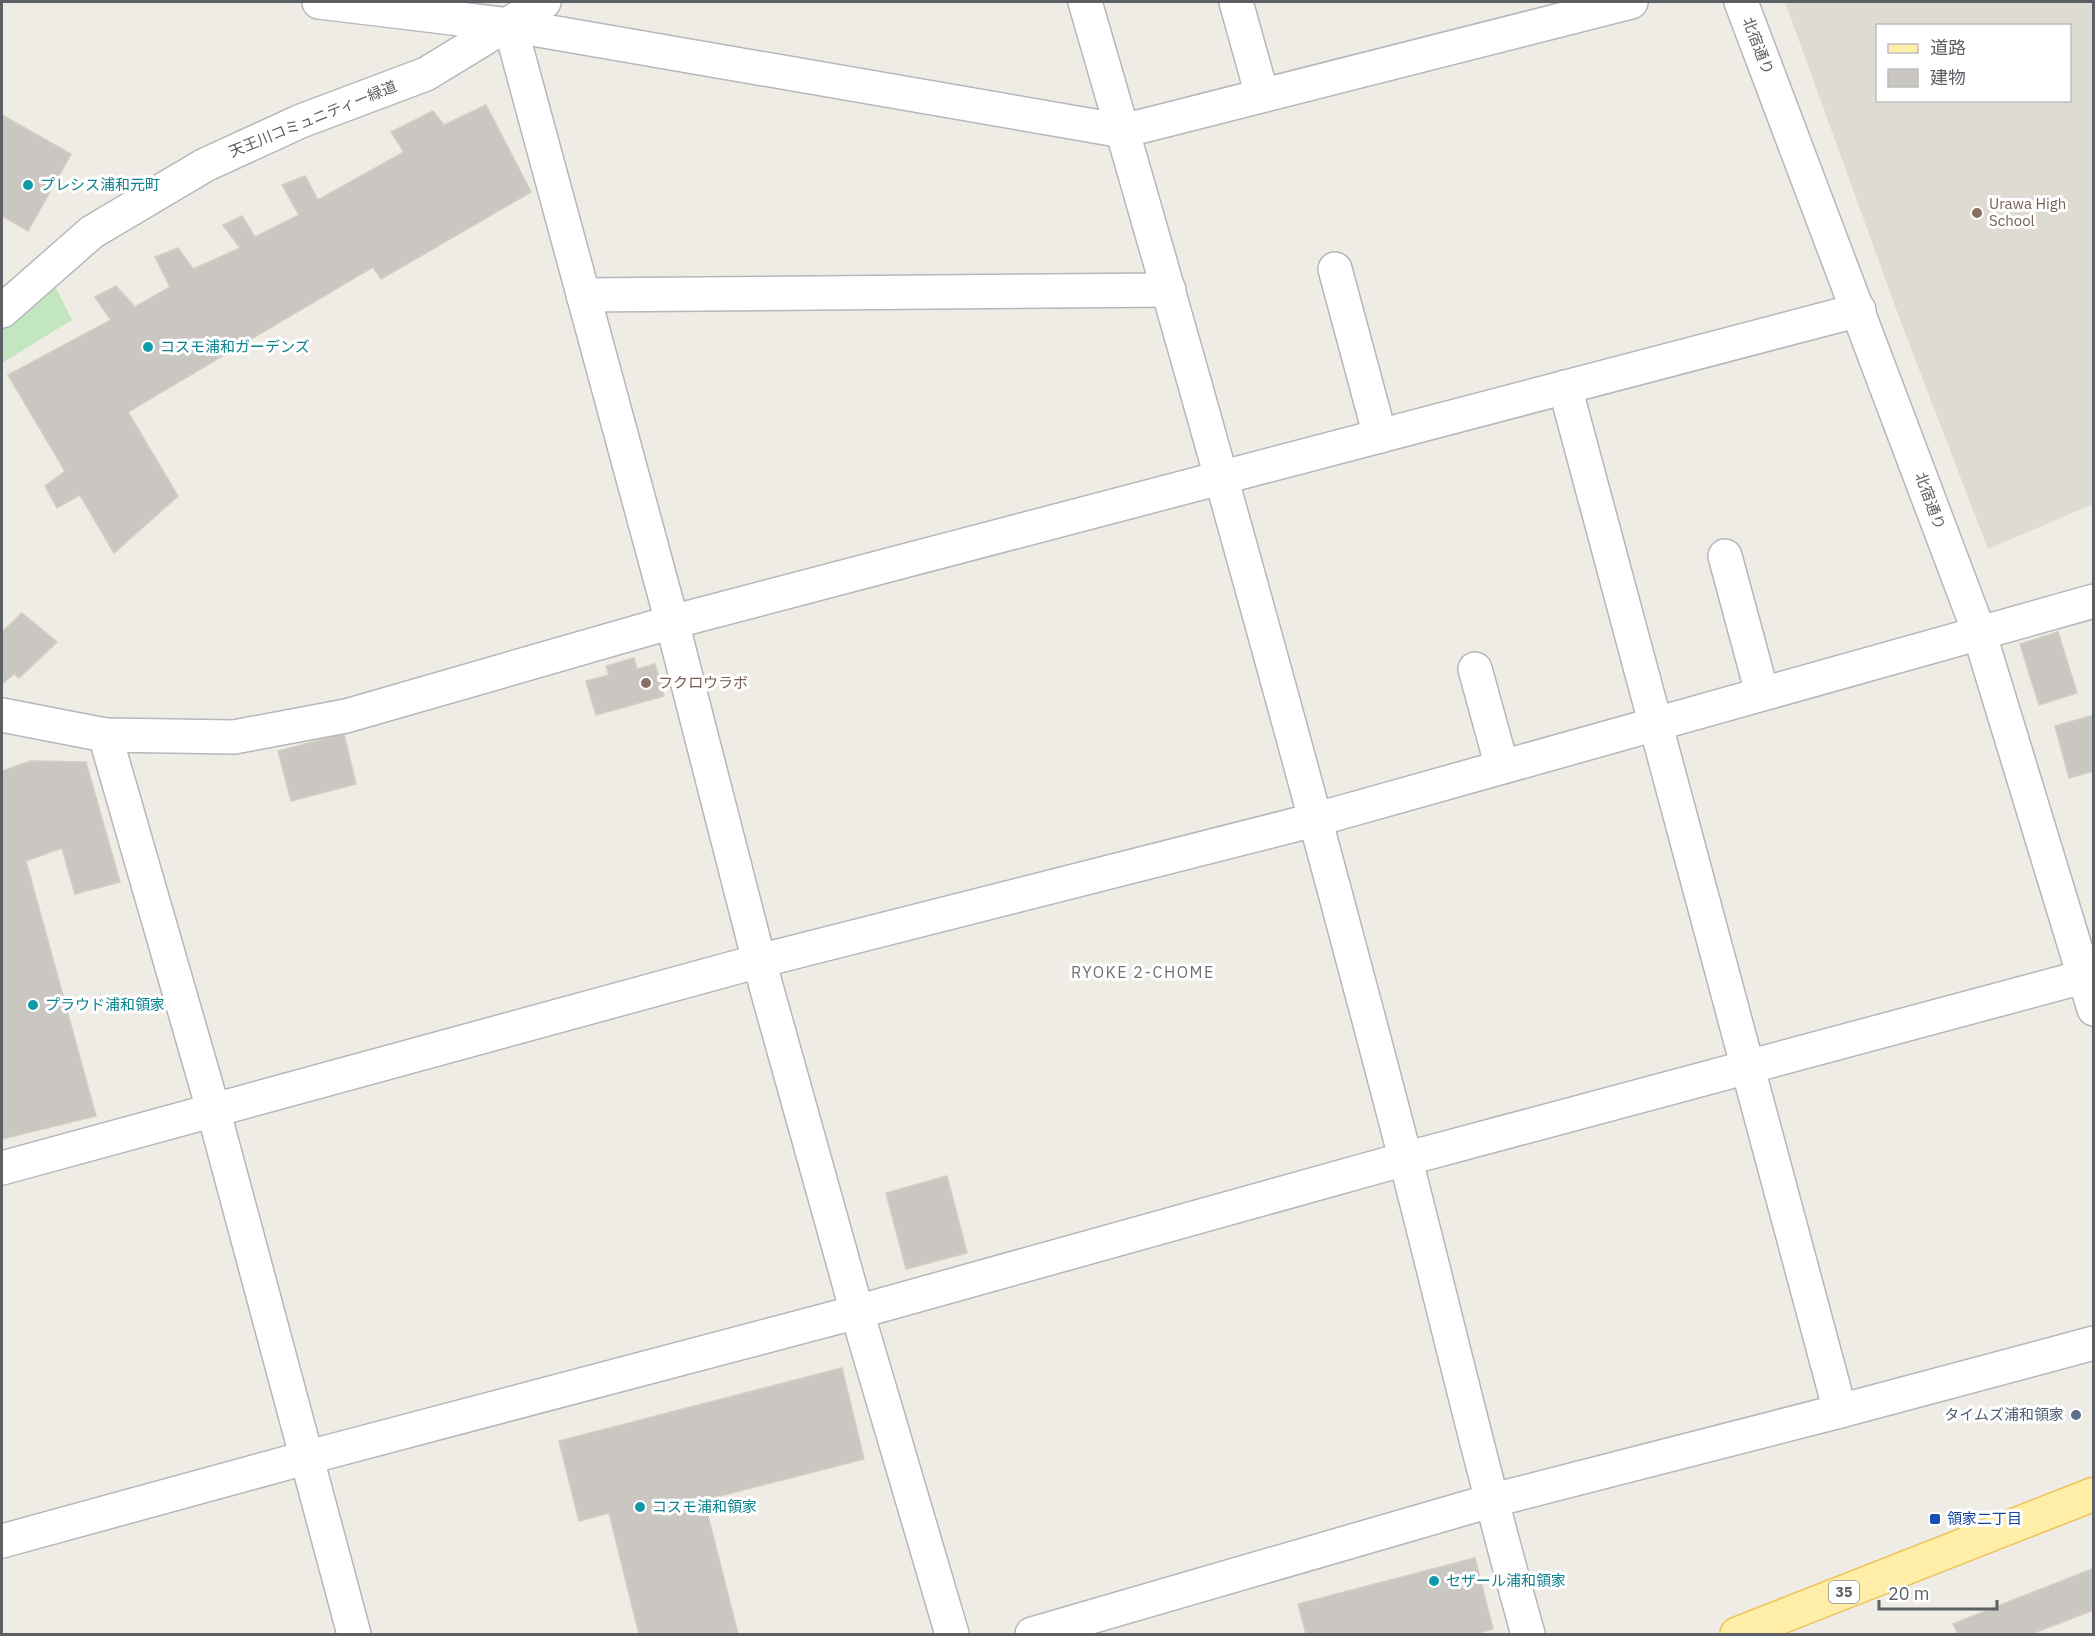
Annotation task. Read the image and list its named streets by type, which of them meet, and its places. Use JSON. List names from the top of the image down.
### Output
{
  "streets": {
    "main road": ["35"],
    "street": ["北宿通り", "天王川コミュニティー緑道"]
  },
  "districts": ["RYOKE 2-CHOME"],
  "places": {
    "other": [
      "プレシス浦和元町",
      "Urawa High School",
      "コスモ浦和ガーデンズ",
      "フクロウラボ",
      "プラウド浦和領家",
      "タイムズ浦和領家",
      "コスモ浦和領家",
      "セザール浦和領家"
    ],
    "transit": ["領家二丁目"]
  },
  "legend": ["道路", "建物"],
  "scale_bar": "20 m"
}
